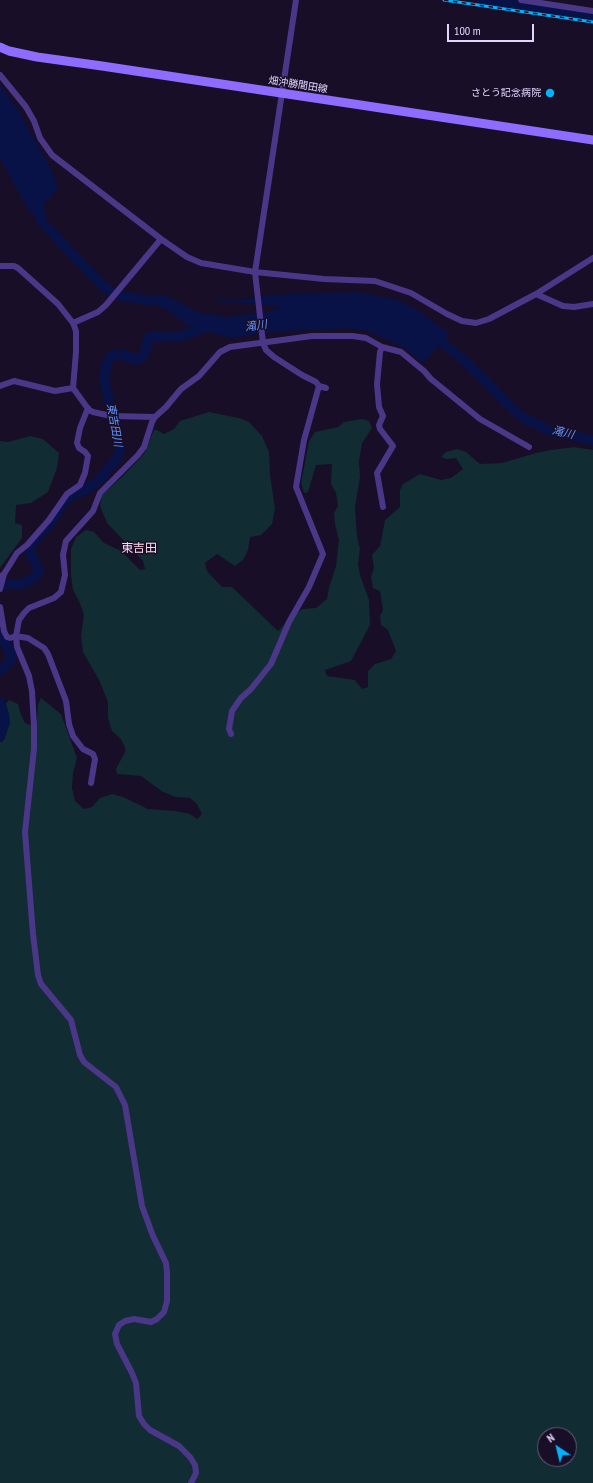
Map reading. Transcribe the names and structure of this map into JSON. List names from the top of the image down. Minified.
{"streets":{"main road":["畑沖勝間田線"]},"districts":["東吉田"],"water":["滝川","東吉田川"],"places":["さとう記念病院"],"scale_bar":"100 m","north":"top left"}
